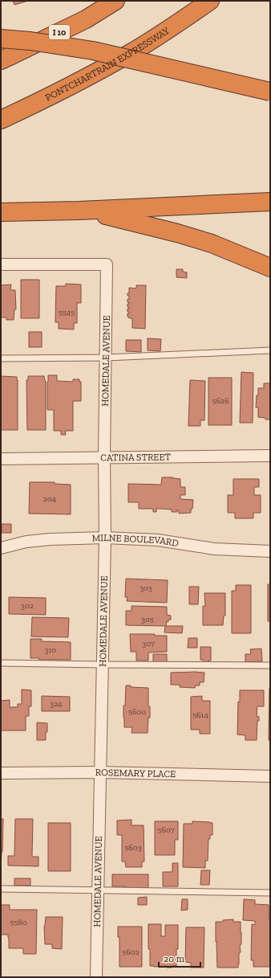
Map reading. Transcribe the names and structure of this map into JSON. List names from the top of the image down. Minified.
{"streets":{"highway":["I 10","PONTCHARTRAIN EXPRESSWAY"],"street":["HOMEDALE AVENUE","CATINA STREET","MILNE BOULEVARD","ROSEMARY PLACE"]},"crossings":[["HOMEDALE AVENUE","CATINA STREET"],["HOMEDALE AVENUE","MILNE BOULEVARD"],["HOMEDALE AVENUE","ROSEMARY PLACE"]],"house_numbers":["5545","5626","204","303","302","305","307","310","324","5600","5614","5607","5603","5580","5602"],"scale_bar":"20 m"}
